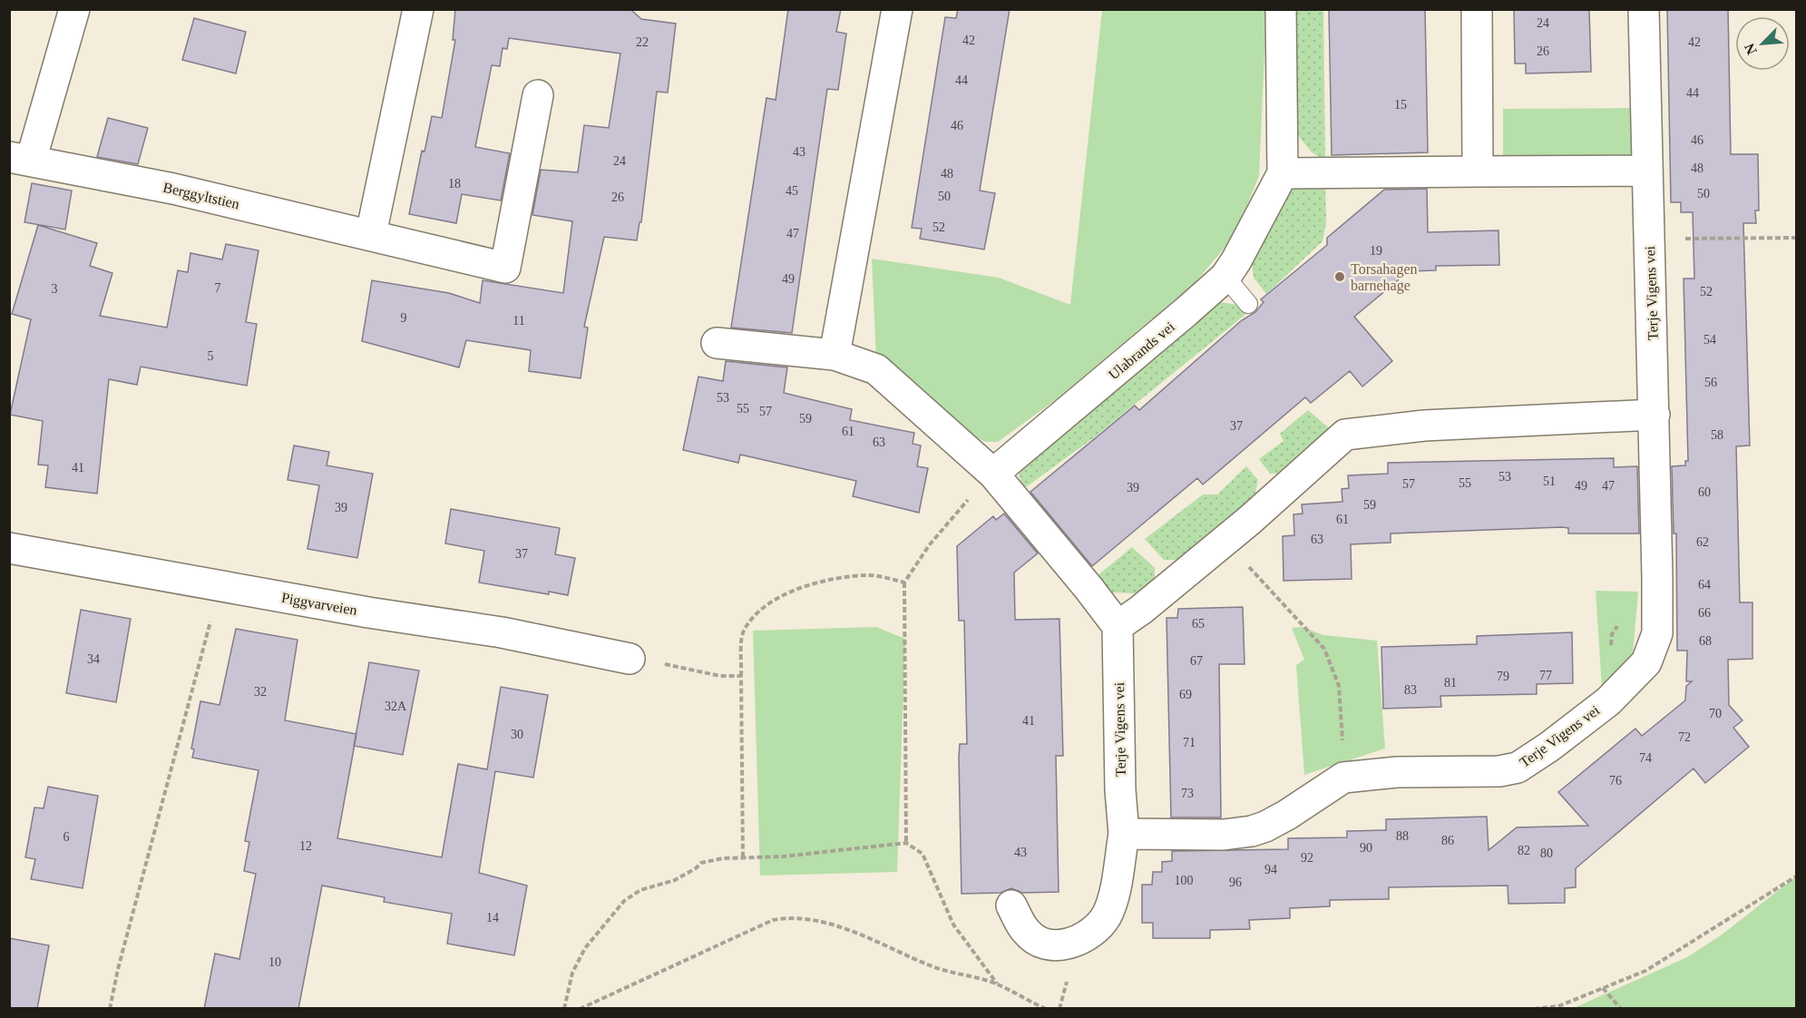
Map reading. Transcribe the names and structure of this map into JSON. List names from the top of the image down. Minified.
{"streets":{"street":["Berggyltstien","Terje Vigens vei","Ulabrands vei","Piggvarveien"]},"places":["Torsahagen barnehage"],"house_numbers":["24","42","22","42","26","44","44","15","46","46","43","24","48","48","18","45","50","50","26","52","47","19","49","7","3","52","9","11","54","5","56","53","55","57","59","37","61","58","63","41","53","51","55","57","49","47","39","60","59","39","61","63","62","37","64","66","65","68","34","67","77","79","81","83","32","69","32A","70","41","30","72","71","74","76","73","88","6","86","12","90","82","43","80","92","94","100","96","14","10"],"north":"bottom left"}
